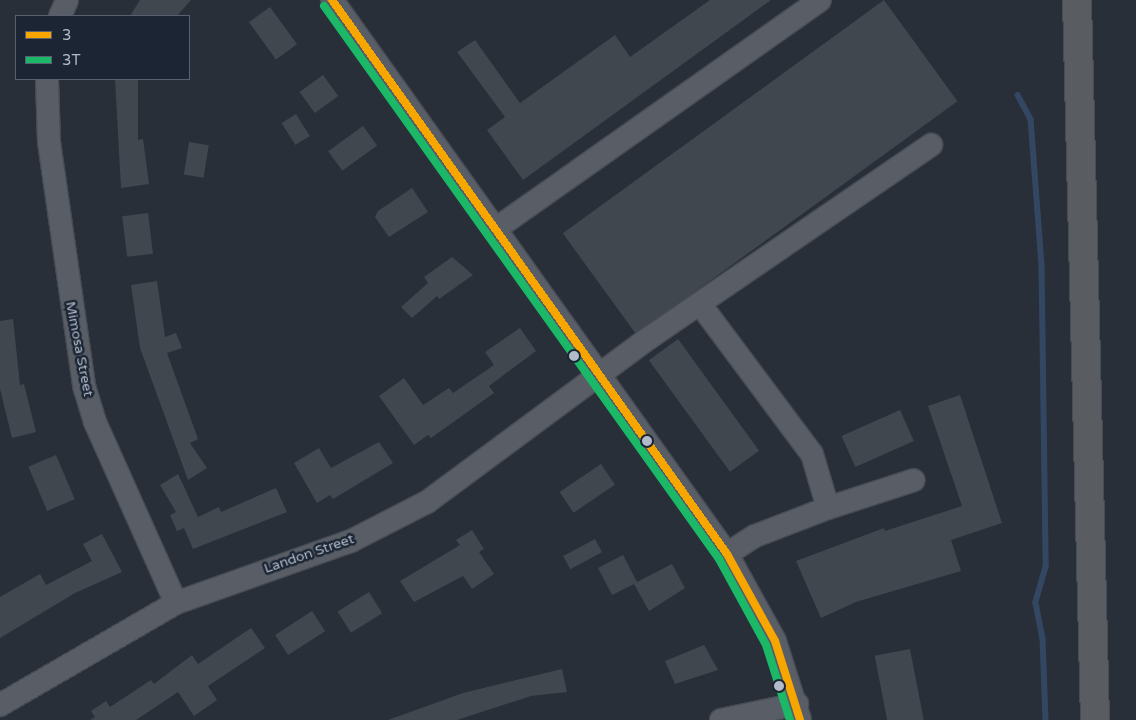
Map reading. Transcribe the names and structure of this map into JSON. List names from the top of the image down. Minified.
{"streets":{"street":["Mimosa Street","Landon Street"]},"crossings":[["Mimosa Street","Landon Street"]],"lines":["transit line 3","transit line 3T"],"legend":["3","3T"]}
